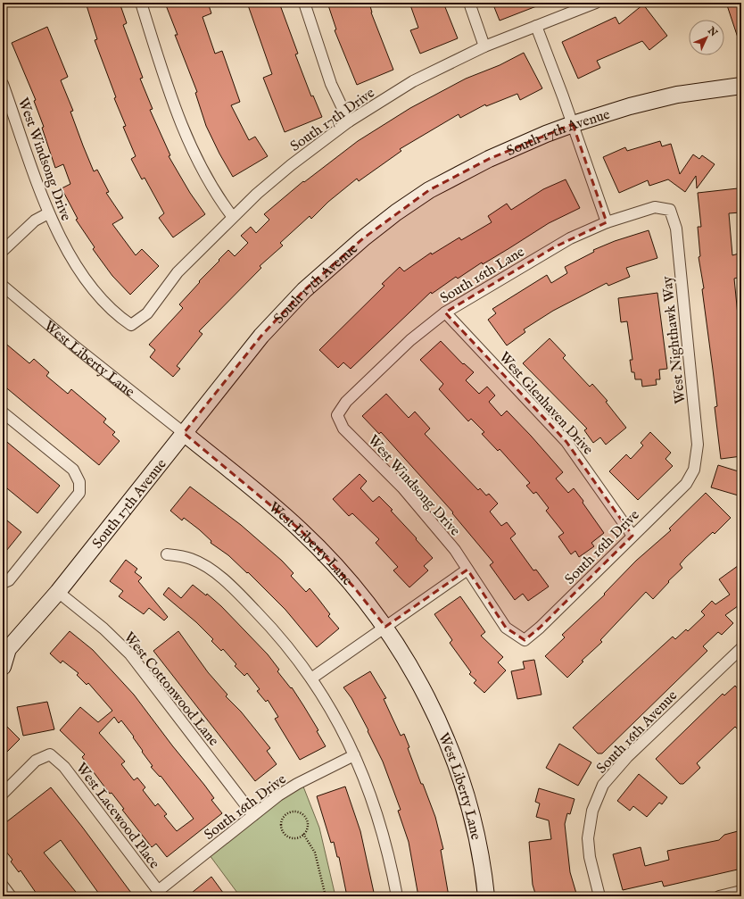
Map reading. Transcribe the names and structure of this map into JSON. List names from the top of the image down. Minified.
{"streets":{"main road":["South 17th Avenue","West Liberty Lane"],"street":["South 17th Drive","West Windsong Drive","South 16th Lane","West Nighthawk Way","West Glenhaven Drive","South 16th Drive","West Cottonwood Lane","South 16th Avenue","West Lacewood Place"]},"crossings":[["South 17th Drive","West Windsong Drive"],["South 17th Avenue","West Liberty Lane"],["South 17th Avenue","West Cottonwood Lane"],["West Windsong Drive","South 16th Lane"],["West Windsong Drive","South 16th Drive"],["South 16th Lane","West Nighthawk Way"],["South 16th Lane","West Glenhaven Drive"],["West Nighthawk Way","South 16th Drive"],["West Glenhaven Drive","South 16th Drive"],["South 16th Drive","West Cottonwood Lane"],["South 16th Drive","West Lacewood Place"]],"north":"top right"}
